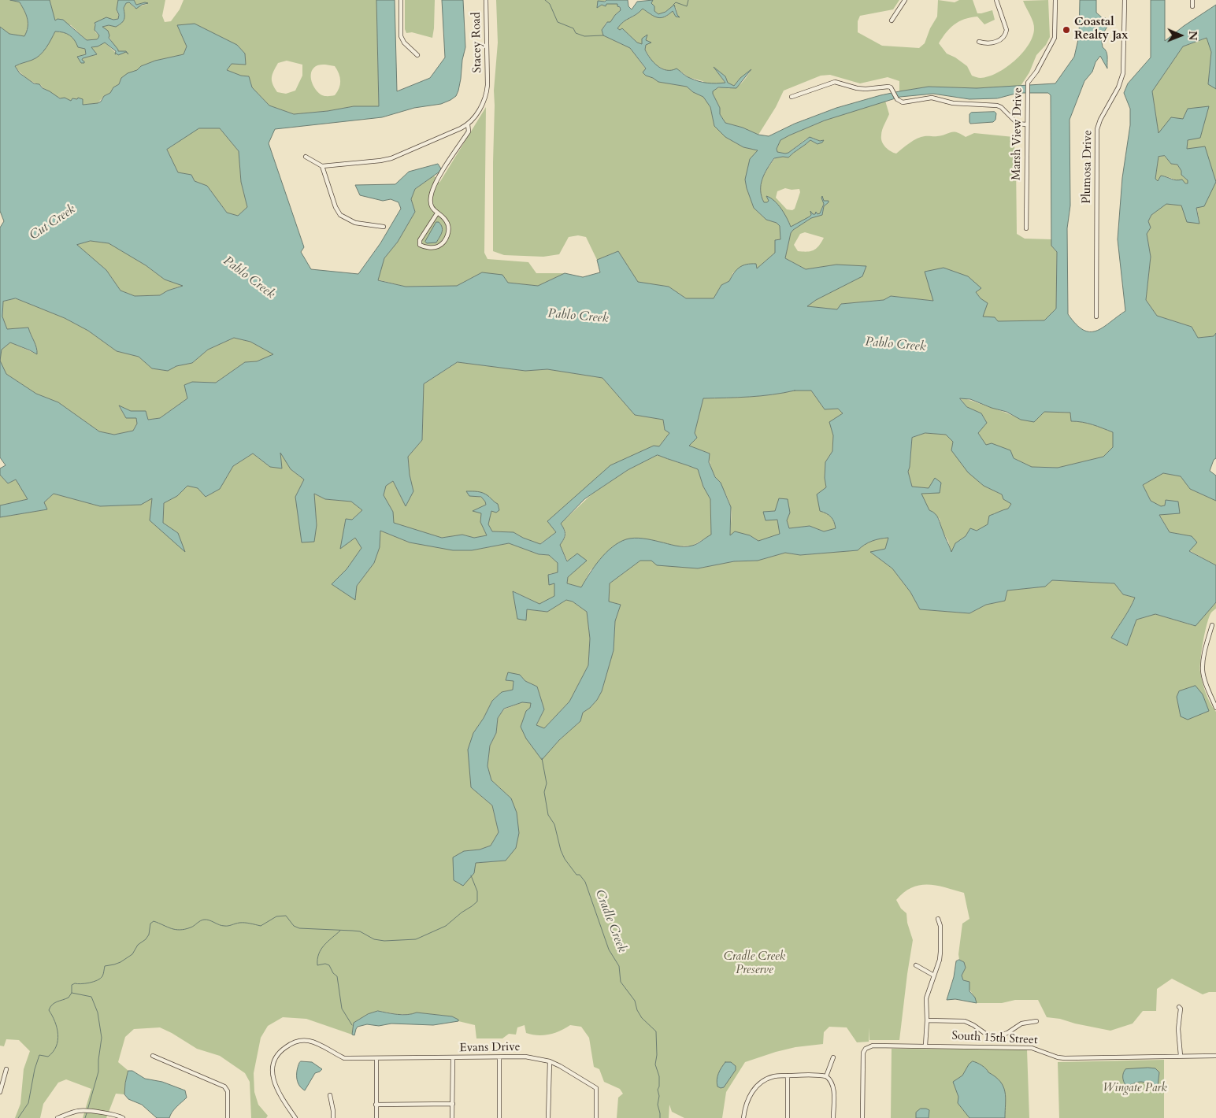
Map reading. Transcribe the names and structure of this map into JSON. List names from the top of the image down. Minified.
{"streets":{"street":["Stacey Road","Marsh View Drive","Plumosa Drive","South 15th Street","Evans Drive"]},"water":["Cut Creek","Pablo Creek","Cradle Creek"],"parks":["Cradle Creek Preserve","Wingate Park"],"places":["Coastal Realty Jax"],"north":"right"}
